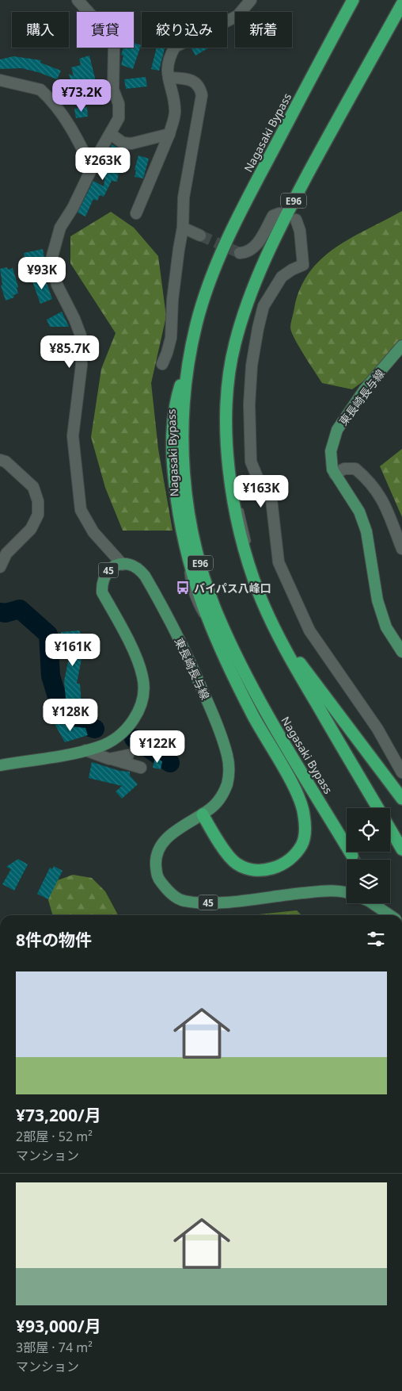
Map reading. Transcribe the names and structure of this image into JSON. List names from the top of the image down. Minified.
{"streets":{"highway":["Nagasaki Bypass","E96"],"main road":["東長崎長与線","45"]},"crossings":[["東長崎長与線","45"]],"places":{"bus stop":["バイパス八峰口"]},"page":{"chip":["購入","賃貸","絞り込み","新着"],"price":["¥73.2K","¥263K","¥93K","¥85.7K","¥163K","¥161K","¥128K","¥122K"],"heading":"8件の物件","list":[{"name":"¥73,200/月","note":"2部屋 · 52 m² · マンション"},{"name":"¥93,000/月","note":"3部屋 · 74 m² · マンション"}]}}
